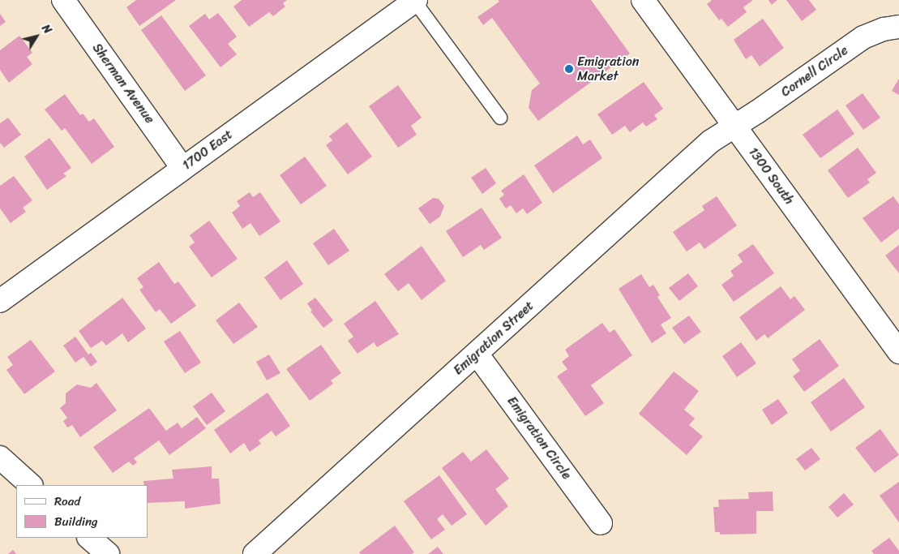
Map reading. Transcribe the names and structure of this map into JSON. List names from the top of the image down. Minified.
{"streets":{"street":["Cornell Circle","Sherman Avenue","1700 East","1300 South","Emigration Street","Emigration Circle"]},"crossings":[["Cornell Circle","1300 South"],["Cornell Circle","Emigration Street"],["Sherman Avenue","1700 East"],["1300 South","Emigration Street"],["Emigration Street","Emigration Circle"]],"places":["Emigration Market"],"legend":["Road","Building"],"north":"top right"}
